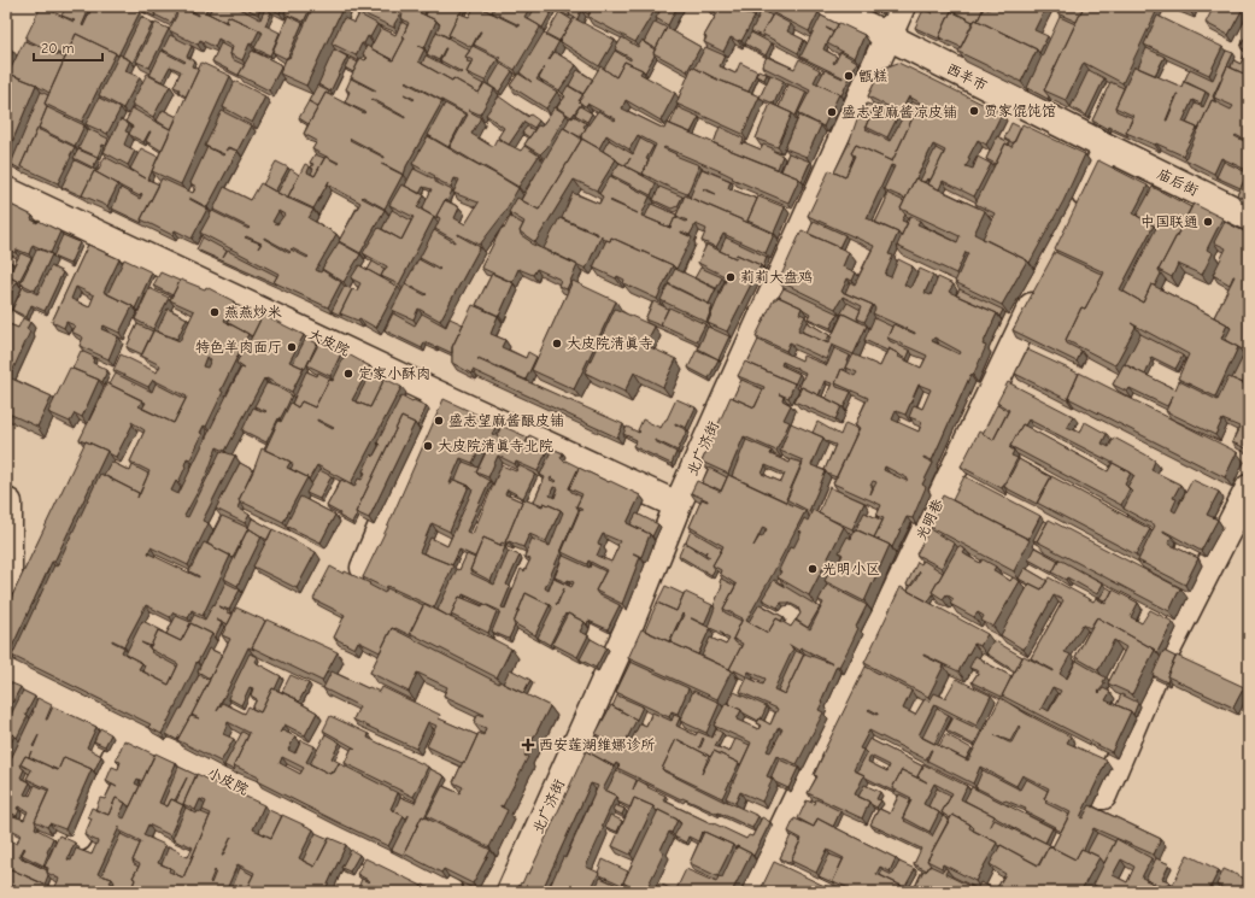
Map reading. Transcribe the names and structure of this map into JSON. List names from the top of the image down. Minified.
{"streets":{"street":["西羊市","庙后街","大皮院","北广济街","光明巷","小皮院"]},"crossings":[["西羊市","庙后街"],["西羊市","北广济街"],["大皮院","北广济街"]],"places":{"other":["甑糕","贾家馄饨馆","盛志望麻酱凉皮铺","中国联通","莉莉大盘鸡","燕燕炒米","大皮院清真寺","特色羊肉面厅","定家小酥肉","盛志望麻酱酿皮铺","大皮院清真寺北院","光明小区"],"health":["西安莲湖维娜诊所"]},"scale_bar":"20 m"}
